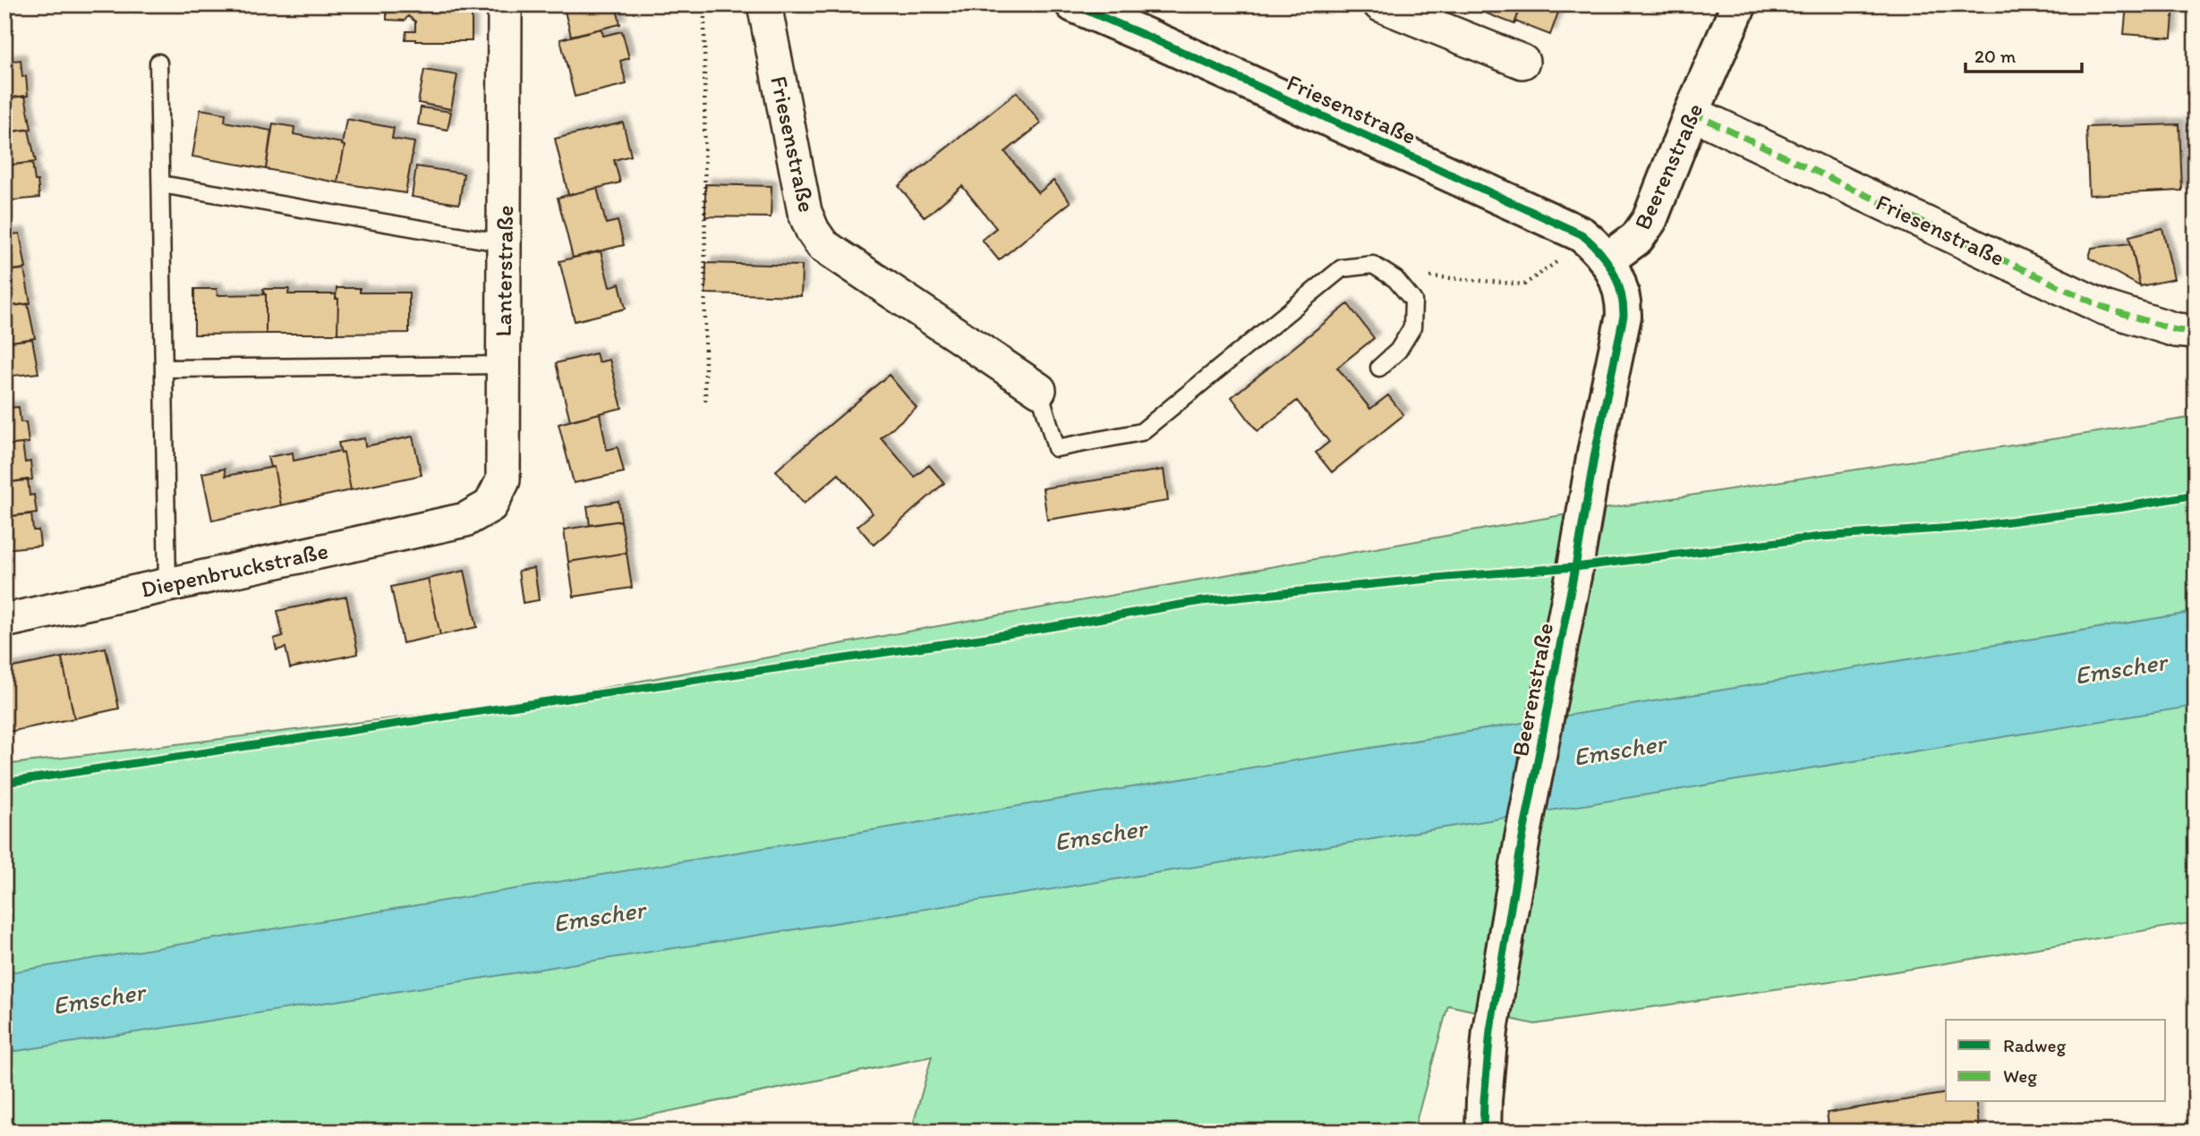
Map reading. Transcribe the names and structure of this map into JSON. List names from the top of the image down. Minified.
{"streets":{"main road":["Friesenstraße","Beerenstraße"],"street":["Lanterstraße","Diepenbruckstraße"]},"crossings":[["Friesenstraße","Beerenstraße"],["Lanterstraße","Diepenbruckstraße"]],"water":["Emscher"],"legend":["Radweg","Weg"],"scale_bar":"20 m"}
